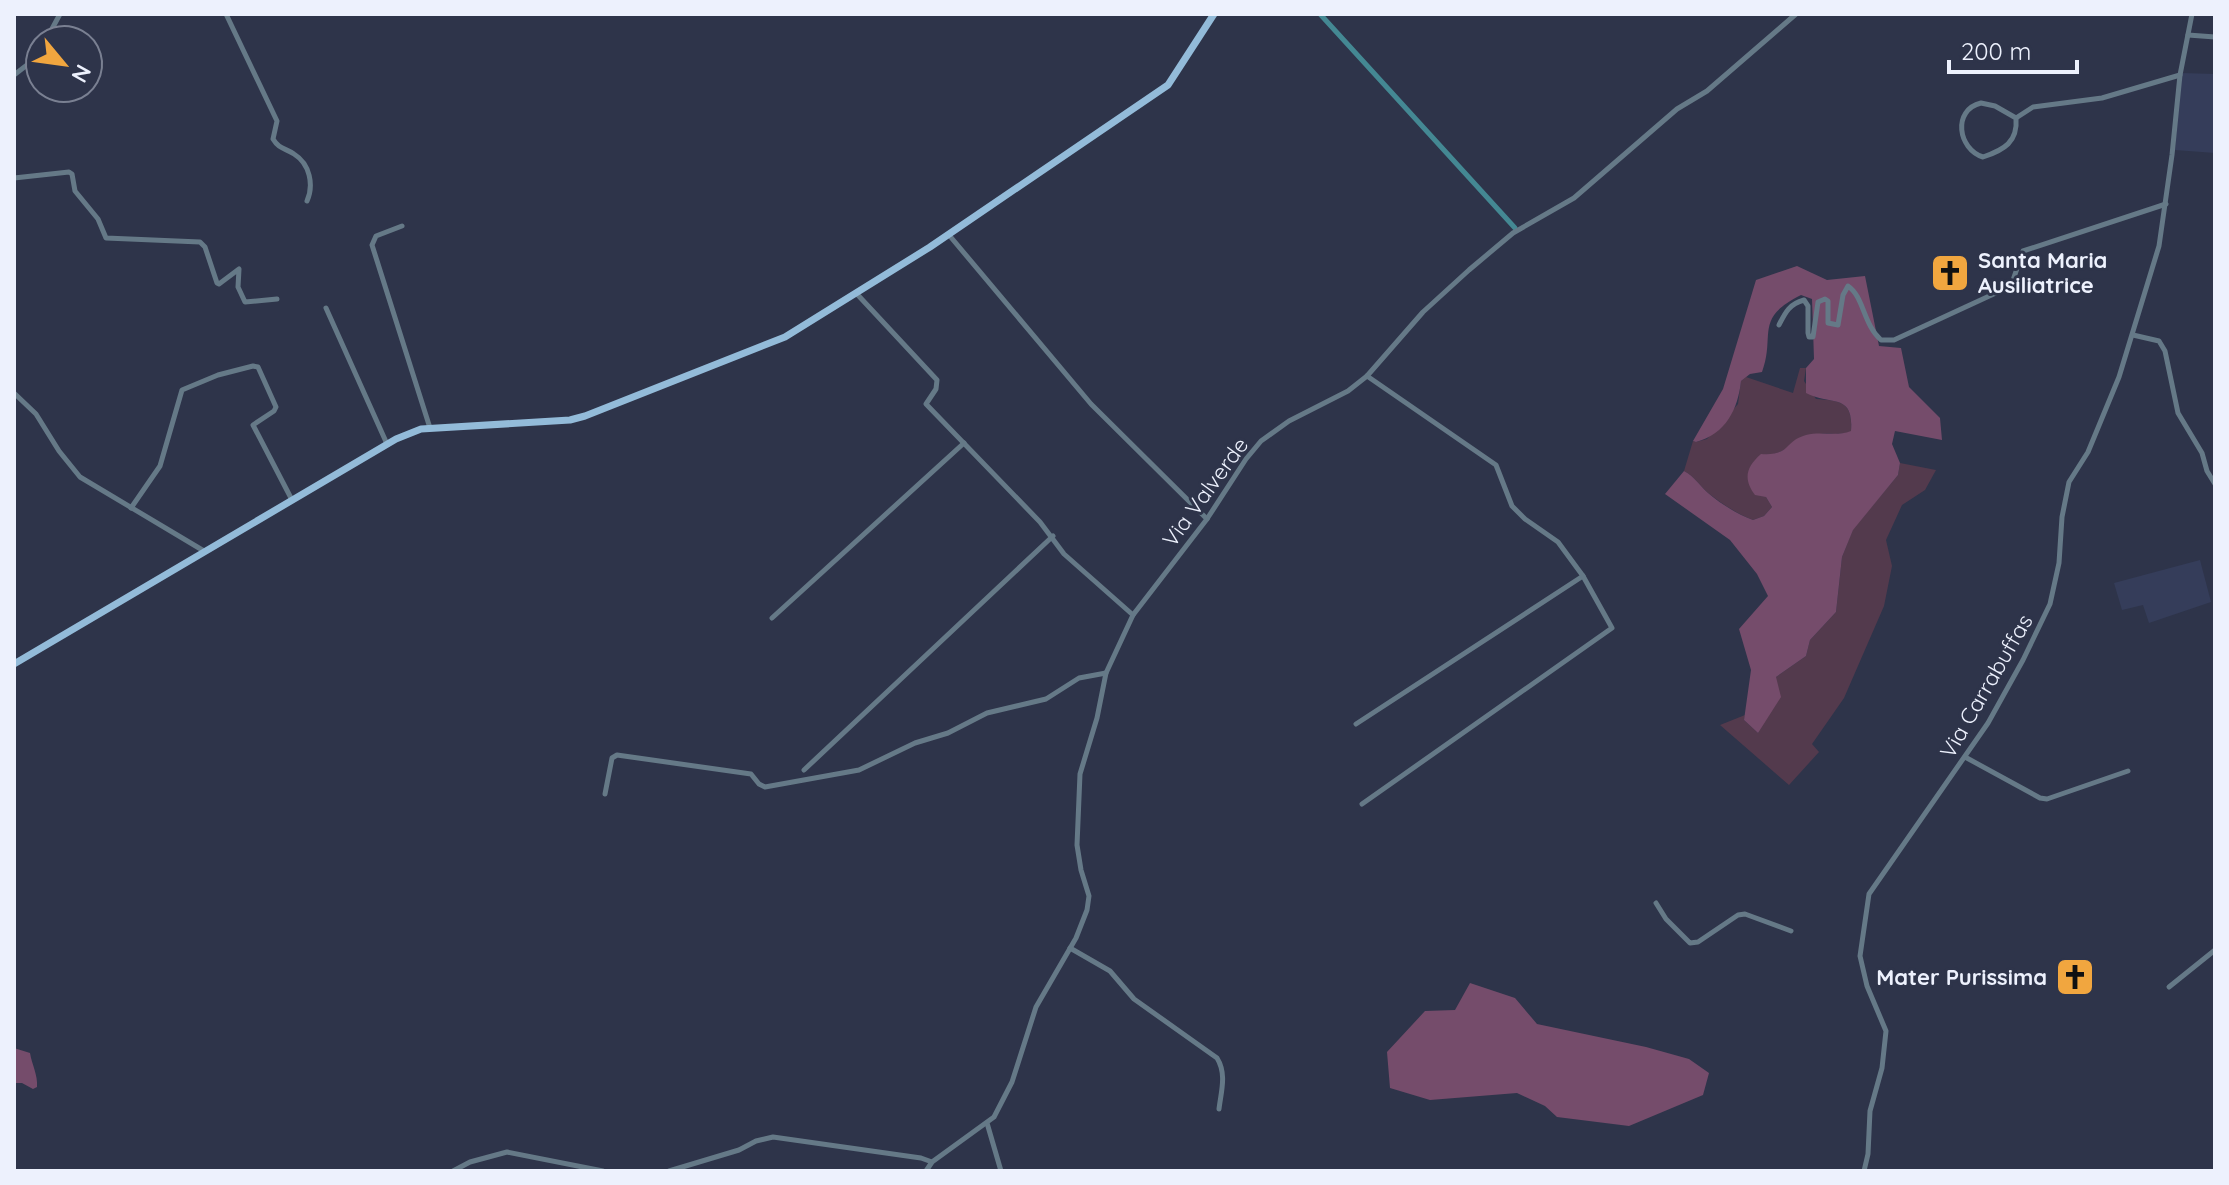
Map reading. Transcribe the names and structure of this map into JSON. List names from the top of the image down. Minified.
{"streets":{"street":["Via Valverde","Via Carrabuffas"]},"places":{"church":["Santa Maria Ausiliatrice","Mater Purissima"]},"scale_bar":"200 m","north":"bottom right"}
